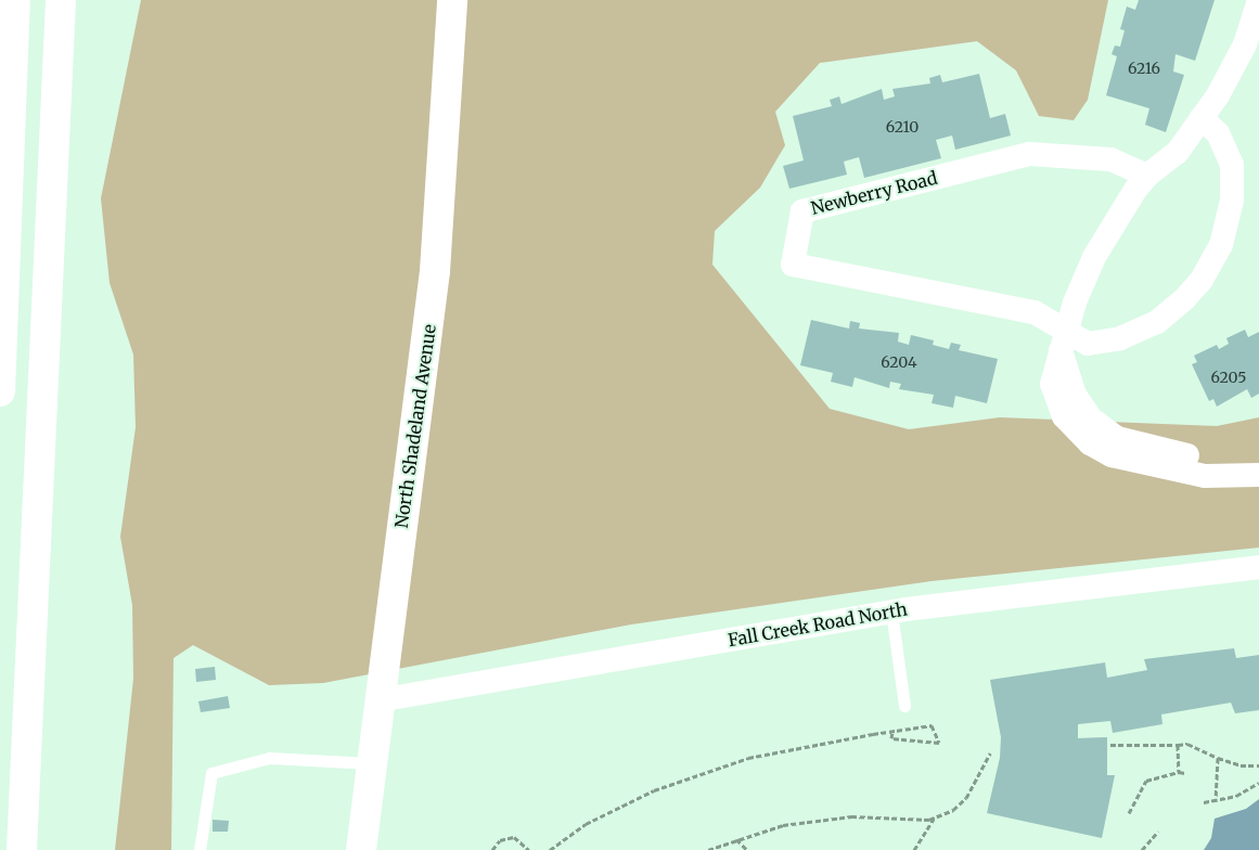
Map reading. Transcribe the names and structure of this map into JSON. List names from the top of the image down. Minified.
{"streets":{"main road":["North Shadeland Avenue"],"street":["Newberry Road","Fall Creek Road North"]},"crossings":[["North Shadeland Avenue","Fall Creek Road North"]],"house_numbers":["6216","6210","6204","6205"]}
